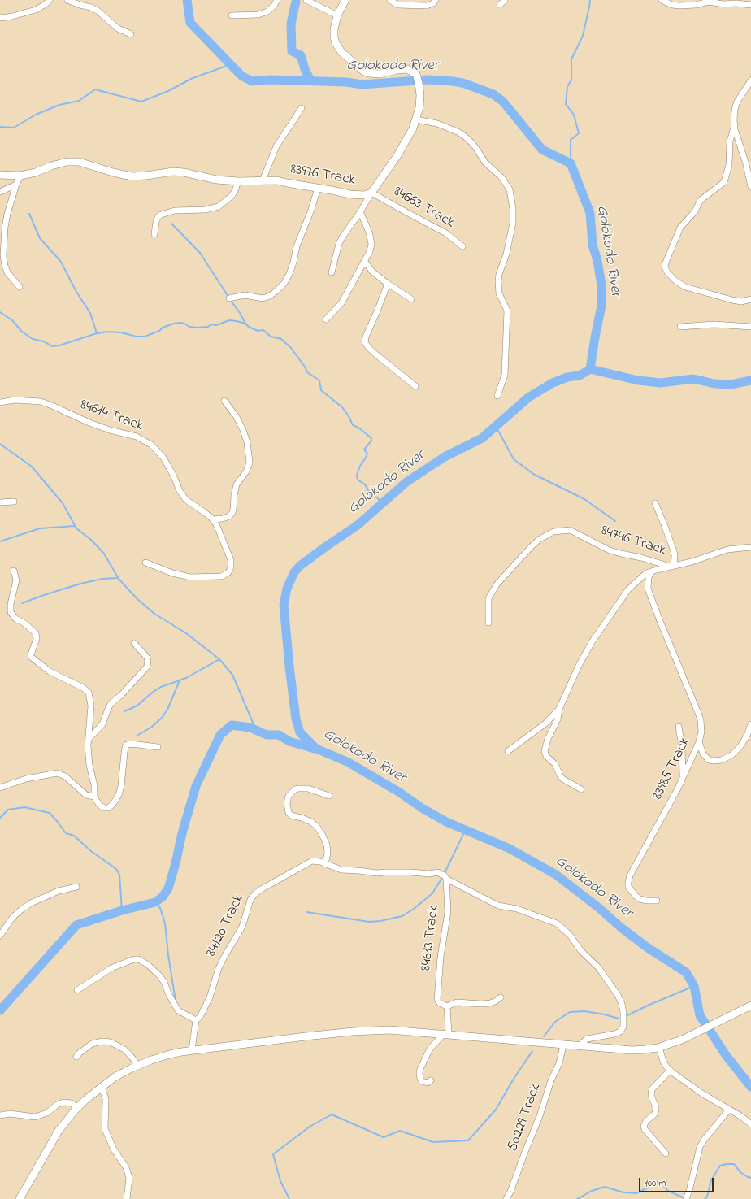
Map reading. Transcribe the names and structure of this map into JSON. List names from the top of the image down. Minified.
{"streets":{"street":["83976 Track","84663 Track","84614 Track","84746 Track","83985 Track","84120 Track","84613 Track","50229 Track"]},"crossings":[["83976 Track","84663 Track"],["84120 Track","84613 Track"]],"water":["Golokodo River"],"scale_bar":"100 m"}
